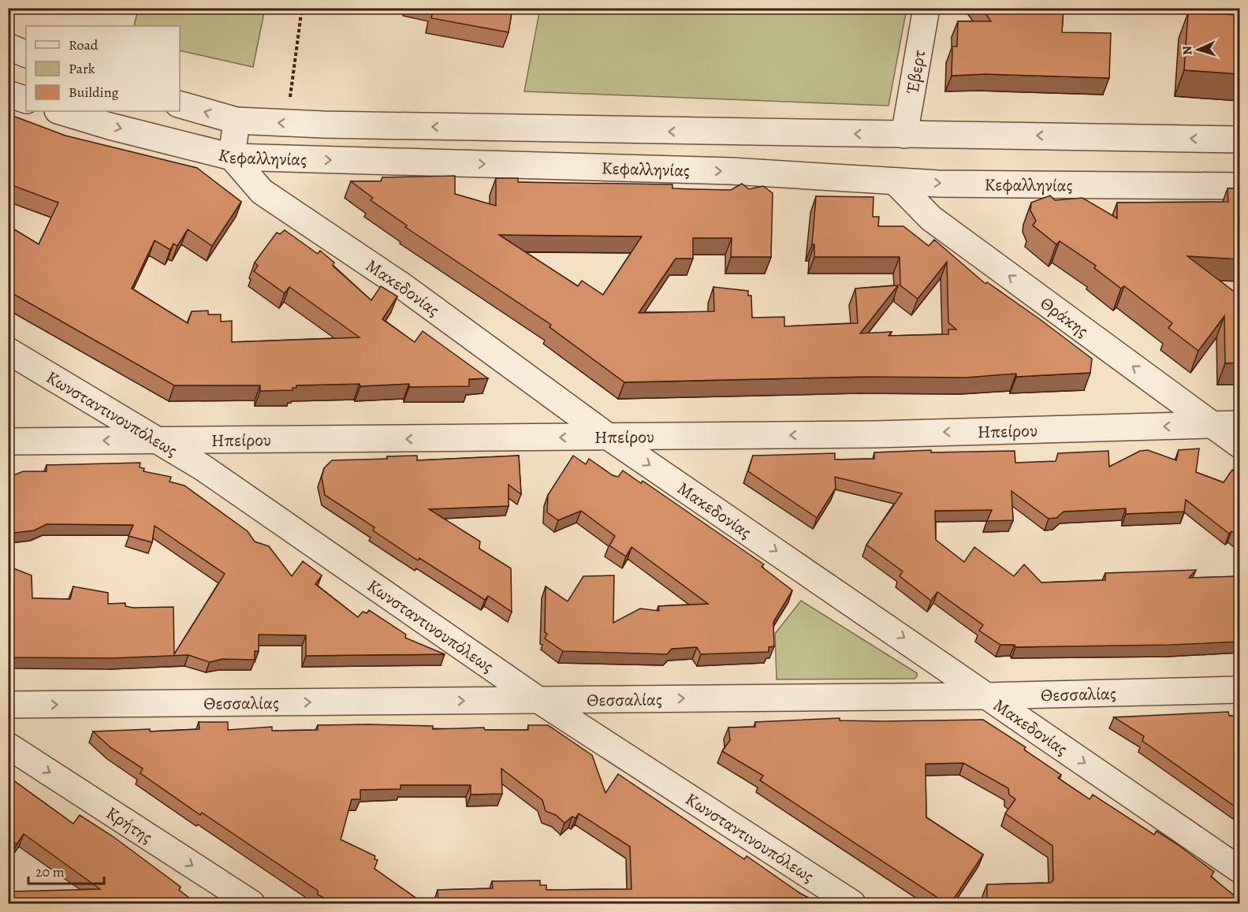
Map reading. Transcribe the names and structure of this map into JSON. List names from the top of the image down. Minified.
{"streets":{"street":["Έβερτ","Κεφαλληνίας","Μακεδονίας","Θράκης","Κωνσταντινουπόλεως","Ηπείρου","Θεσσαλίας","Κρήτης"]},"crossings":[["Έβερτ","Κεφαλληνίας"],["Κεφαλληνίας","Μακεδονίας"],["Κεφαλληνίας","Θράκης"],["Μακεδονίας","Ηπείρου"],["Μακεδονίας","Θεσσαλίας"],["Θράκης","Ηπείρου"],["Κωνσταντινουπόλεως","Ηπείρου"],["Κωνσταντινουπόλεως","Θεσσαλίας"]],"one_way":["Μακεδονίας","Θράκης","Ηπείρου","Θεσσαλίας","Κρήτης"],"legend":["Road","Park","Building"],"scale_bar":"20 m","north":"left"}
